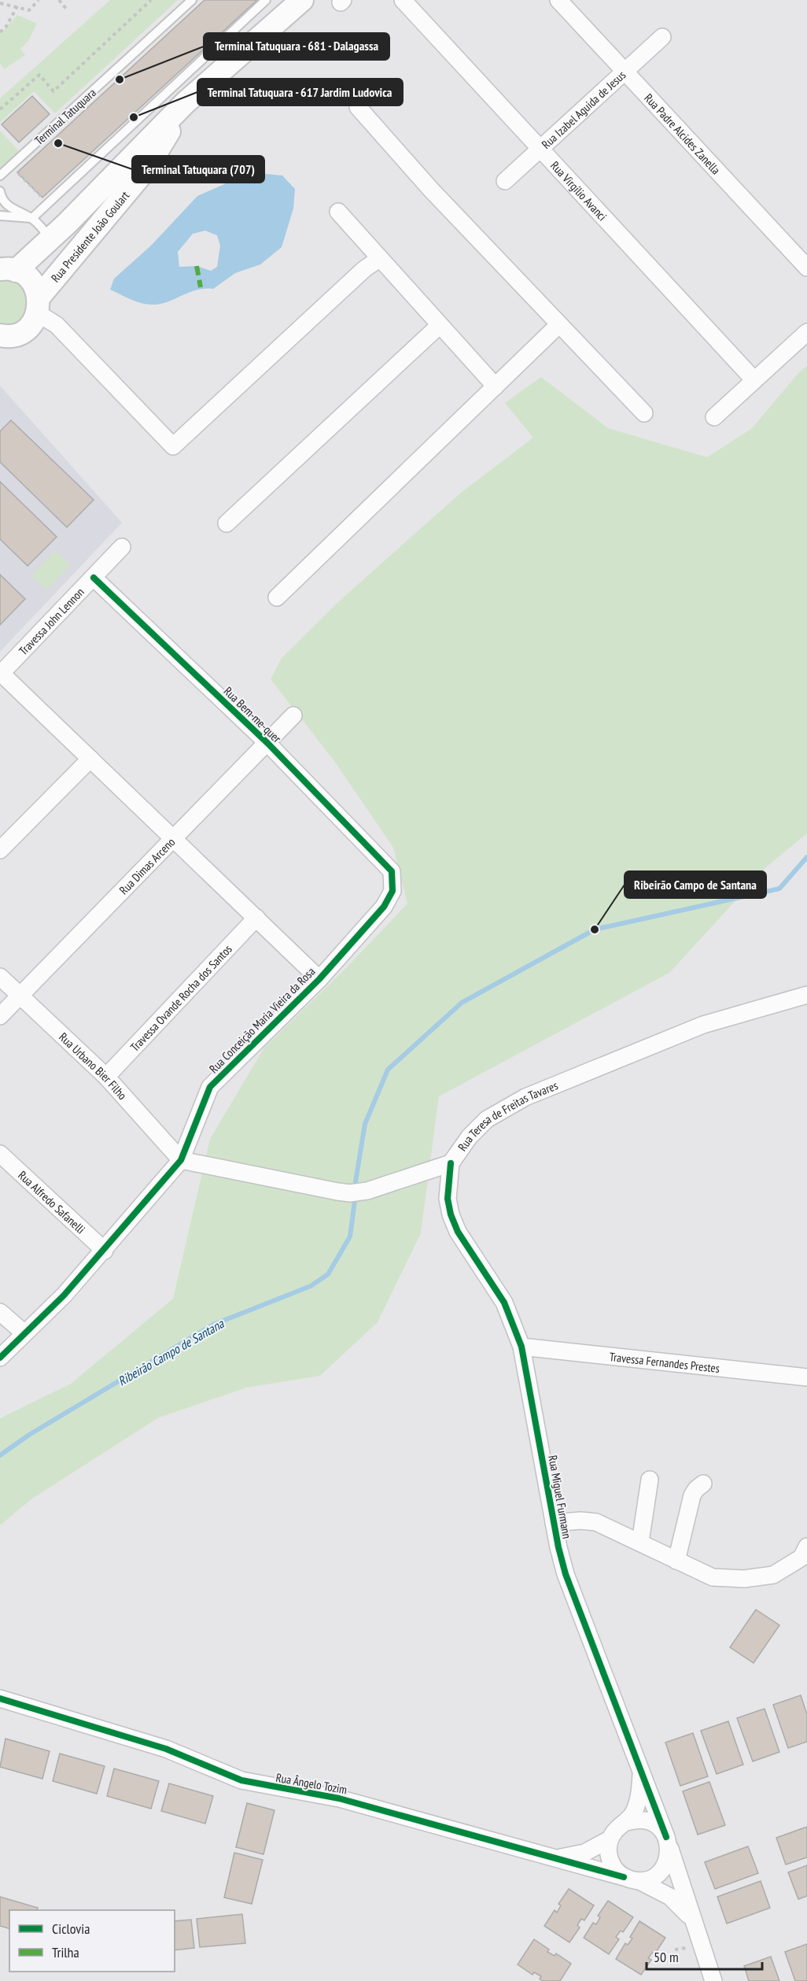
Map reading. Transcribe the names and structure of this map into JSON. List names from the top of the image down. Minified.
{"streets":{"main road":["Rua Presidente João Goulart"],"street":["Rua Izabel Aguida de Jesus","Rua Padre Alcides Zanella","Rua Virgílio Avanci","Travessa John Lennon","Rua Bem-me-quer","Rua Dimas Arceno","Travessa Ovande Rocha dos Santos","Rua Conceição Maria Vieira da Rosa","Rua Urbano Bier Filho","Rua Teresa de Freitas Tavares","Rua Alfredo Safanelli","Travessa Fernandes Prestes","Rua Miguel Furmann","Rua Ângelo Tozim"],"lane":["Terminal Tatuquara"]},"crossings":[["Rua Izabel Aguida de Jesus","Rua Padre Alcides Zanella"],["Rua Izabel Aguida de Jesus","Rua Virgílio Avanci"],["Travessa John Lennon","Rua Bem-me-quer"],["Rua Bem-me-quer","Rua Dimas Arceno"],["Rua Bem-me-quer","Rua Conceição Maria Vieira da Rosa"],["Rua Dimas Arceno","Rua Urbano Bier Filho"],["Travessa Ovande Rocha dos Santos","Rua Urbano Bier Filho"],["Rua Conceição Maria Vieira da Rosa","Rua Urbano Bier Filho"],["Rua Conceição Maria Vieira da Rosa","Rua Teresa de Freitas Tavares"],["Rua Conceição Maria Vieira da Rosa","Rua Alfredo Safanelli"],["Rua Urbano Bier Filho","Rua Teresa de Freitas Tavares"],["Rua Teresa de Freitas Tavares","Rua Miguel Furmann"],["Travessa Fernandes Prestes","Rua Miguel Furmann"],["Rua Miguel Furmann","Rua Ângelo Tozim"]],"water":["Ribeirão Campo de Santana"],"places":["Terminal Tatuquara - 681 - Dalagassa","Terminal Tatuquara - 617 Jardim Ludovica","Terminal Tatuquara (707)","Ribeirão Campo de Santana"],"legend":["Ciclovia","Trilha"],"scale_bar":"50 m"}
